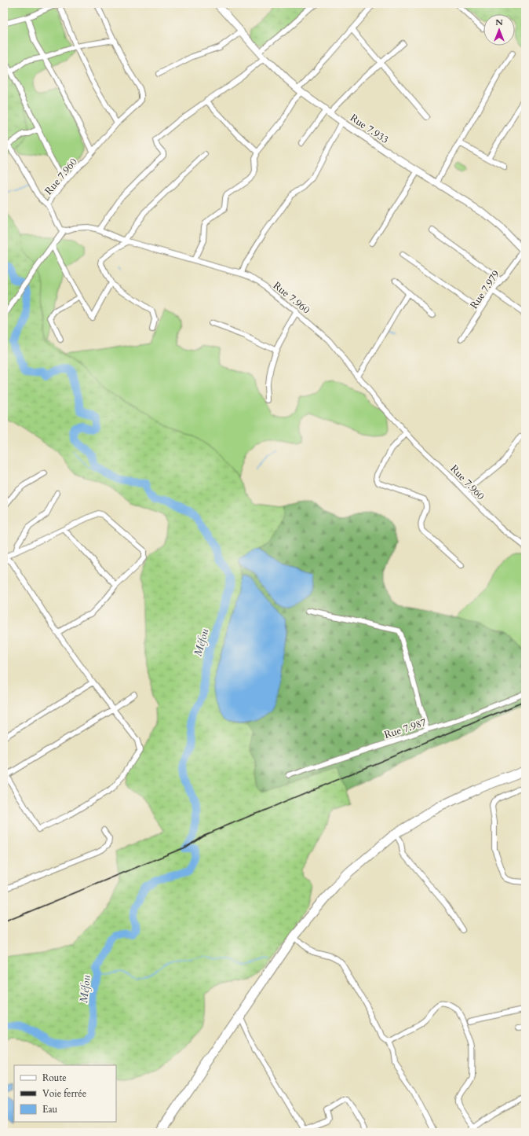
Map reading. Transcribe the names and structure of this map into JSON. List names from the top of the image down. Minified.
{"streets":{"street":["Rue 7.933","Rue 7.960","Rue 7.979","Rue 7.987"]},"crossings":[["Rue 7.933","Rue 7.979"]],"water":["Méfou"],"legend":["Route","Voie ferrée","Eau"],"north":"top"}
